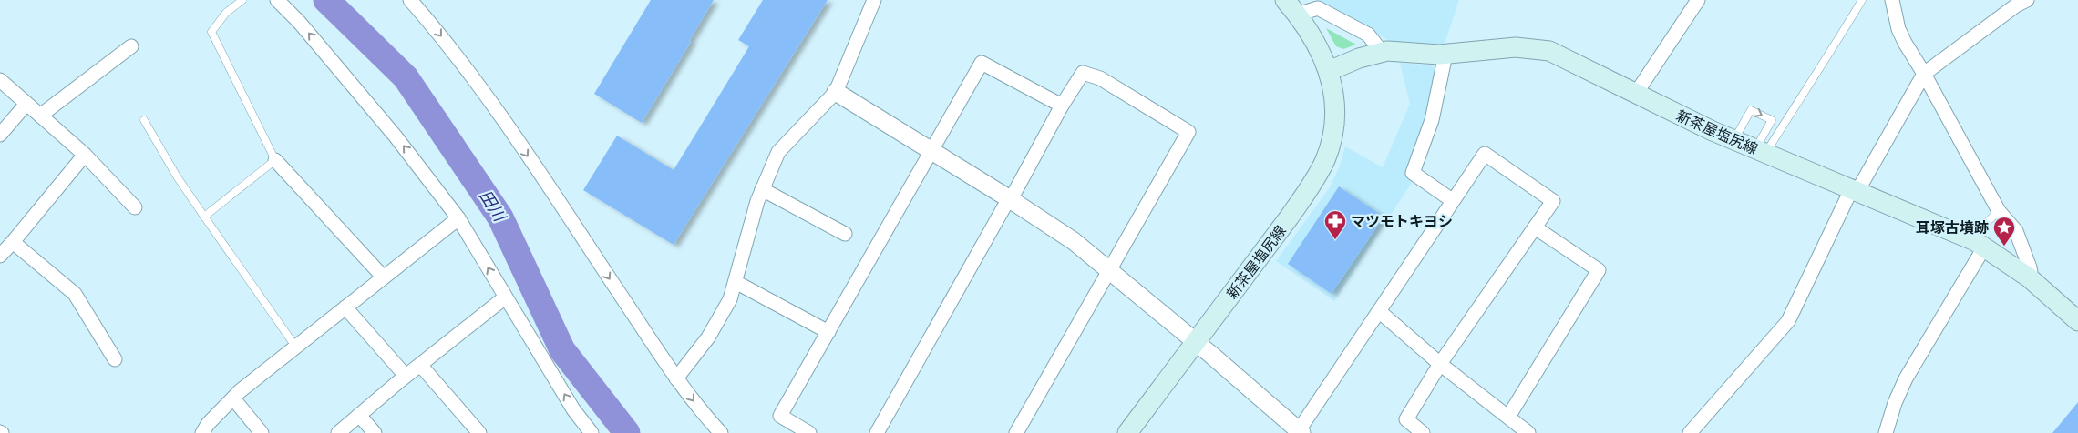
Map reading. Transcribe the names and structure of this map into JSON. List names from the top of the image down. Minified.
{"streets":{"main road":["新茶屋塩尻線"]},"water":["田川"],"places":{"pharmacy":["マツモトキヨシ"],"place":["耳塚古墳跡"]}}
